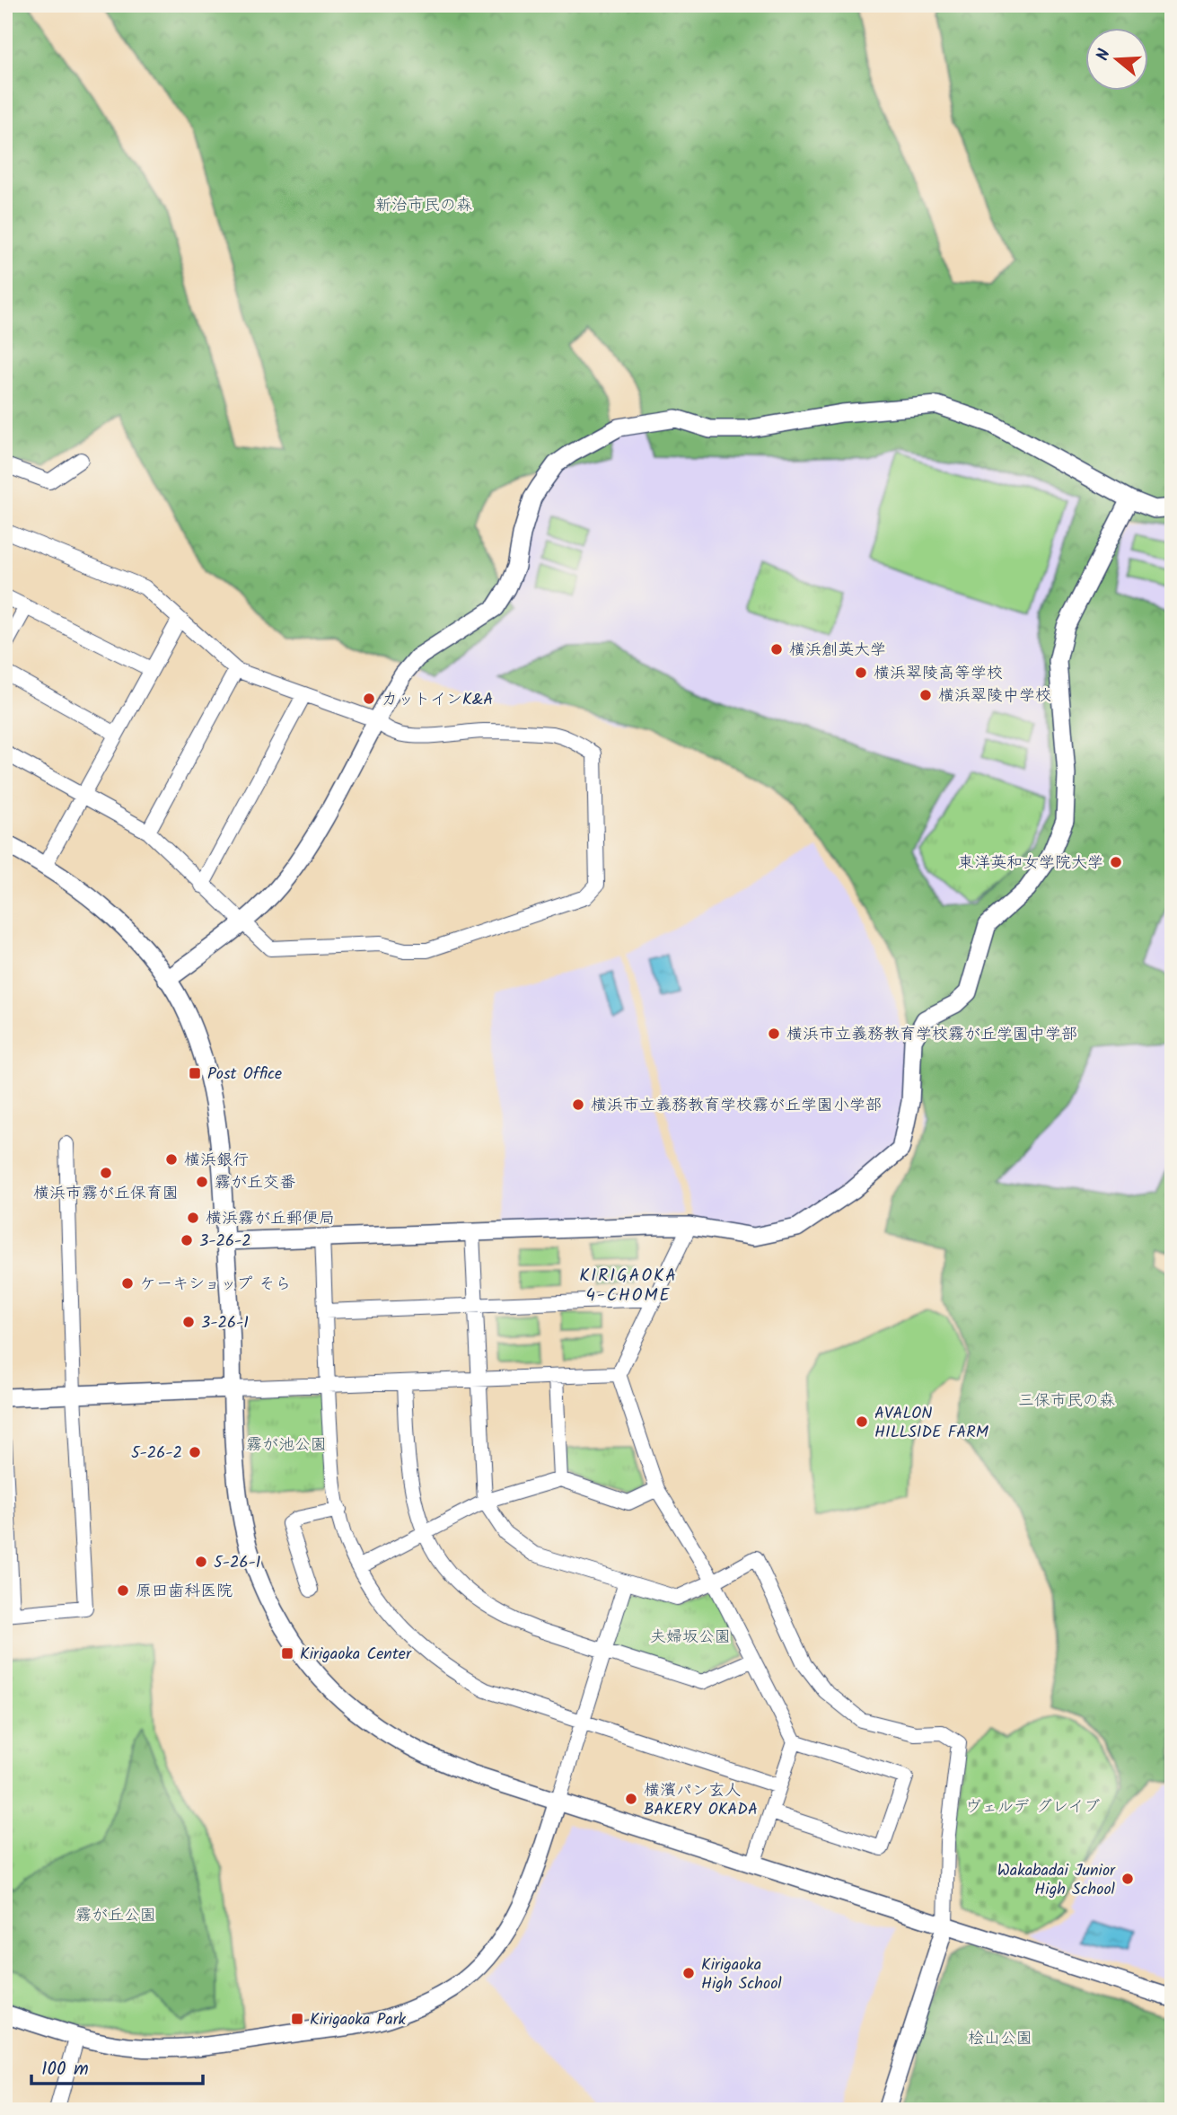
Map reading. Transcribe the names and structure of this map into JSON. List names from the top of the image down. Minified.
{"districts":["KIRIGAOKA 4-CHOME"],"parks":["新治市民の森","三保市民の森","霧が池公園","夫婦坂公園","ヴェルデ グレイブ","霧が丘公園","桧山公園"],"places":{"other":["横浜創英大学","横浜翠陵高等学校","横浜翠陵中学校","カットインK&A","東洋英和女学院大学","横浜市立義務教育学校霧が丘学園中学部","横浜市立義務教育学校霧が丘学園小学部","横浜銀行","横浜市霧が丘保育園","霧が丘交番","横浜霧が丘郵便局","3-26-2","ケーキショップ そら","3-26-1","AVALON HILLSIDE FARM","5-26-2","5-26-1","原田歯科医院","横濱パン玄人 BAKERY OKADA","Wakabadai Junior High School","Kirigaoka High School"],"transit":["Post Office","Kirigaoka Center","Kirigaoka Park"]},"scale_bar":"100 m","north":"left"}
